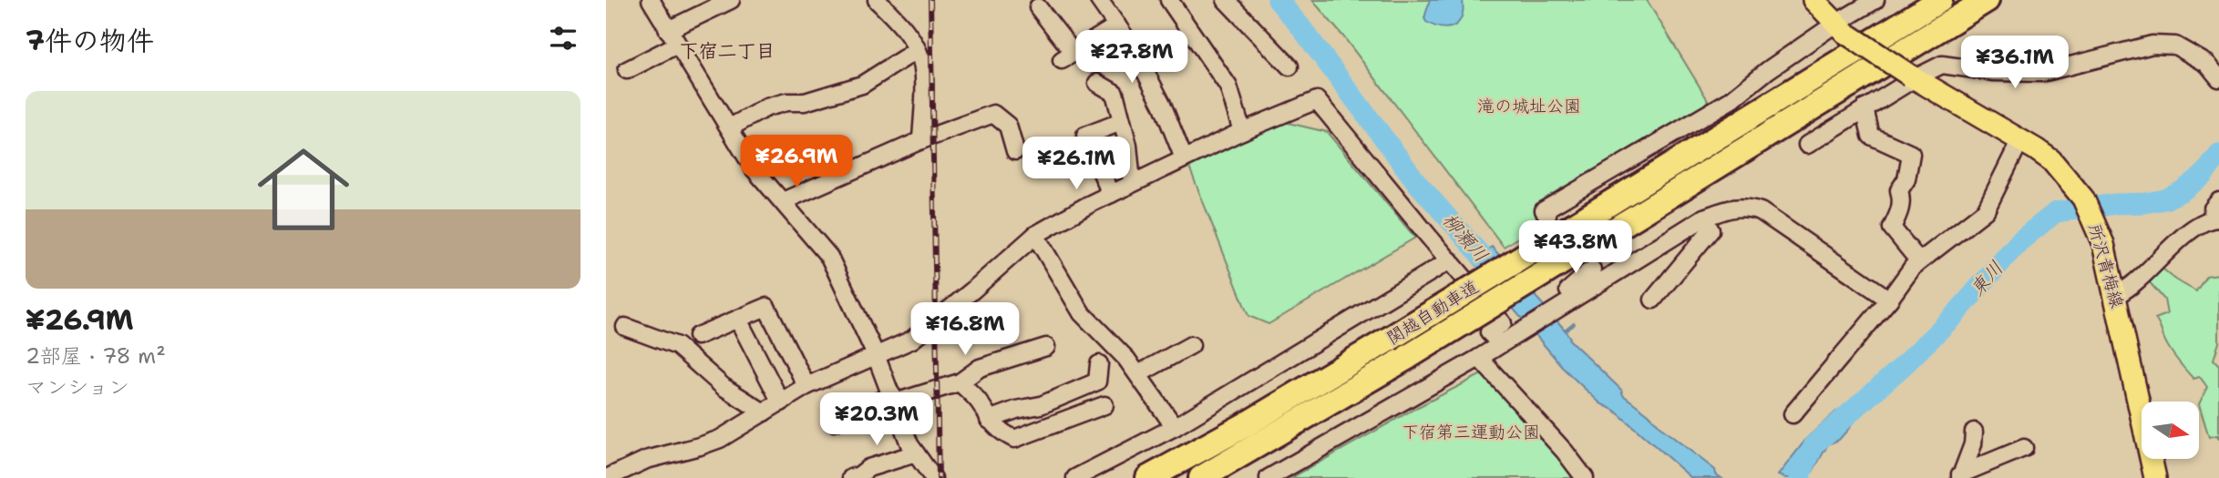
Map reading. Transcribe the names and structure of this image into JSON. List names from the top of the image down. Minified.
{"streets":{"highway":["関越自動車道"],"main road":["所沢青梅線"]},"districts":["下宿二丁目"],"water":["柳瀬川","東川"],"parks":["滝の城址公園","下宿第三運動公園"],"north":"right","page":{"heading":"7件の物件","price":["¥27.8M","¥36.1M","¥26.9M","¥26.1M","¥43.8M","¥16.8M","¥20.3M"],"list":[{"name":"¥26.9M","note":"2部屋 · 78 m² · マンション"}]}}
